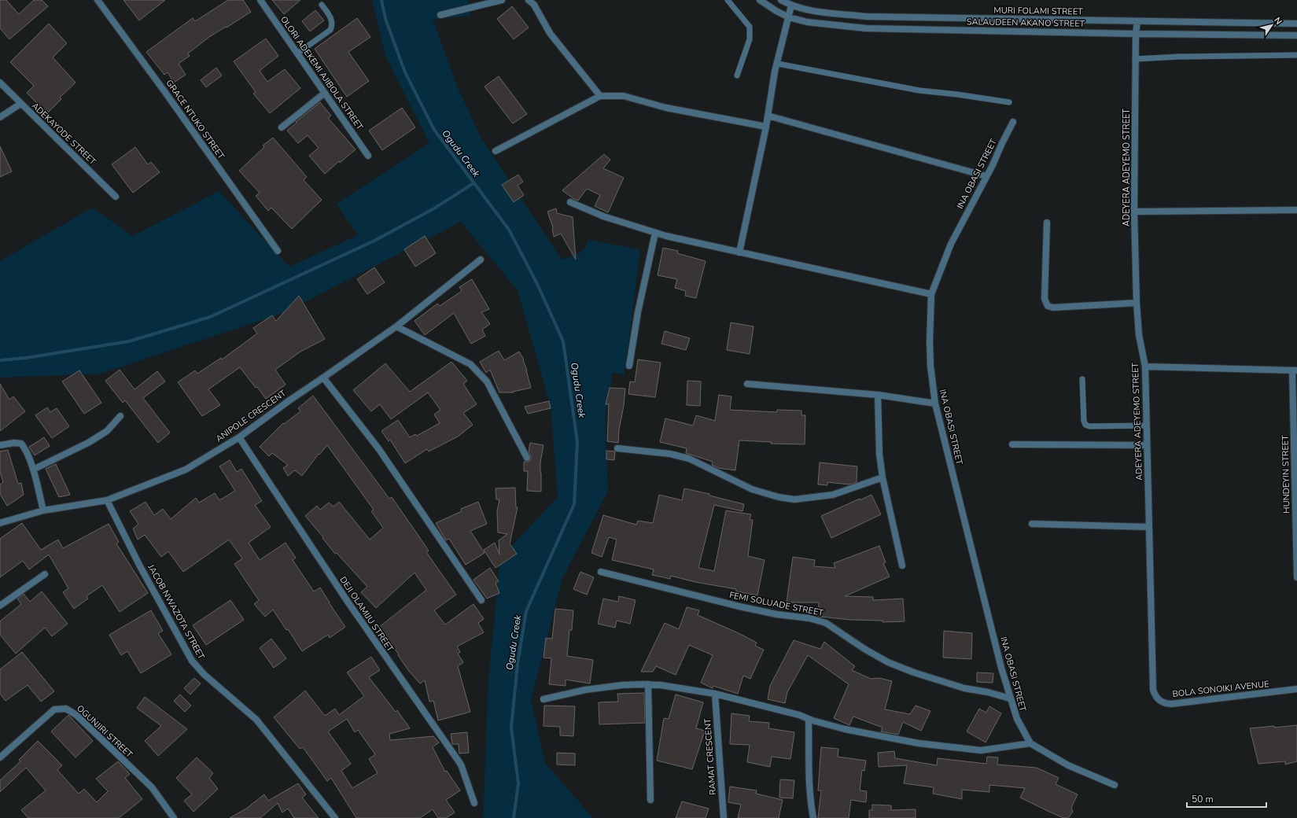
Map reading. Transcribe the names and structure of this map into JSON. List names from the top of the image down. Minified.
{"streets":{"street":["MURI FOLAMI STREET","SALAUDEEN AKANO STREET","OLORI ADEKEMI AJIBOLA STREET","GRACE NTUKO STREET","ADEKAYODE STREET","ADEYERA ADEYEMO STREET","INA OBASI STREET","ANIPOLE CRESCENT","HUNDEYIN STREET","FEMI SOLUADE STREET","JACOB NWAZOTA STREET","DEJI OLAMIJU STREET","BOLA SONOIKI AVENUE","OGUNJIRI STREET","RAMAT CRESCENT"]},"crossings":[["MURI FOLAMI STREET","ADEYERA ADEYEMO STREET"],["SALAUDEEN AKANO STREET","ADEYERA ADEYEMO STREET"],["ADEYERA ADEYEMO STREET","BOLA SONOIKI AVENUE"],["INA OBASI STREET","FEMI SOLUADE STREET"],["ANIPOLE CRESCENT","JACOB NWAZOTA STREET"],["ANIPOLE CRESCENT","DEJI OLAMIJU STREET"]],"water":["Ogudu Creek"],"scale_bar":"50 m","north":"top right"}
